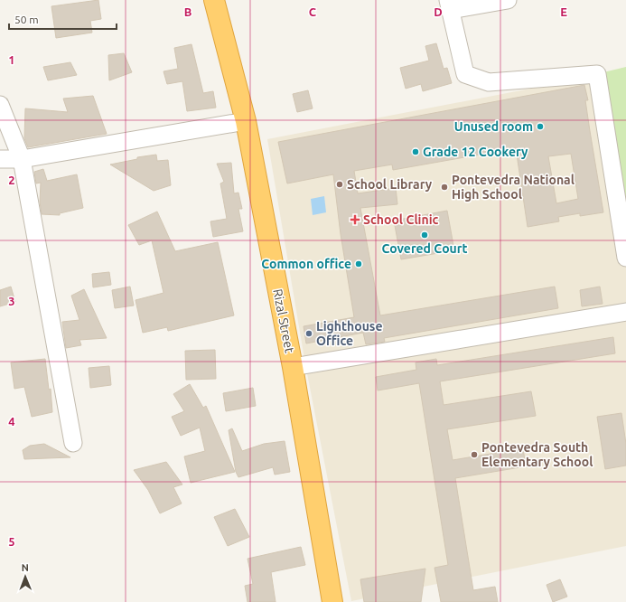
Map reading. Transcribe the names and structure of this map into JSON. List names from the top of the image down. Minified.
{"streets":{"highway":["Rizal Street"]},"places":{"other":["Unused room","Grade 12 Cookery","School Library","Pontevedra National High School","Covered Court","Common office","Lighthouse Office","Pontevedra South Elementary School"],"health":["School Clinic"]},"scale_bar":"50 m","north":"top","grid":{"columns":["B","C","D","E"],"rows":["1","2","3","4","5"]}}
